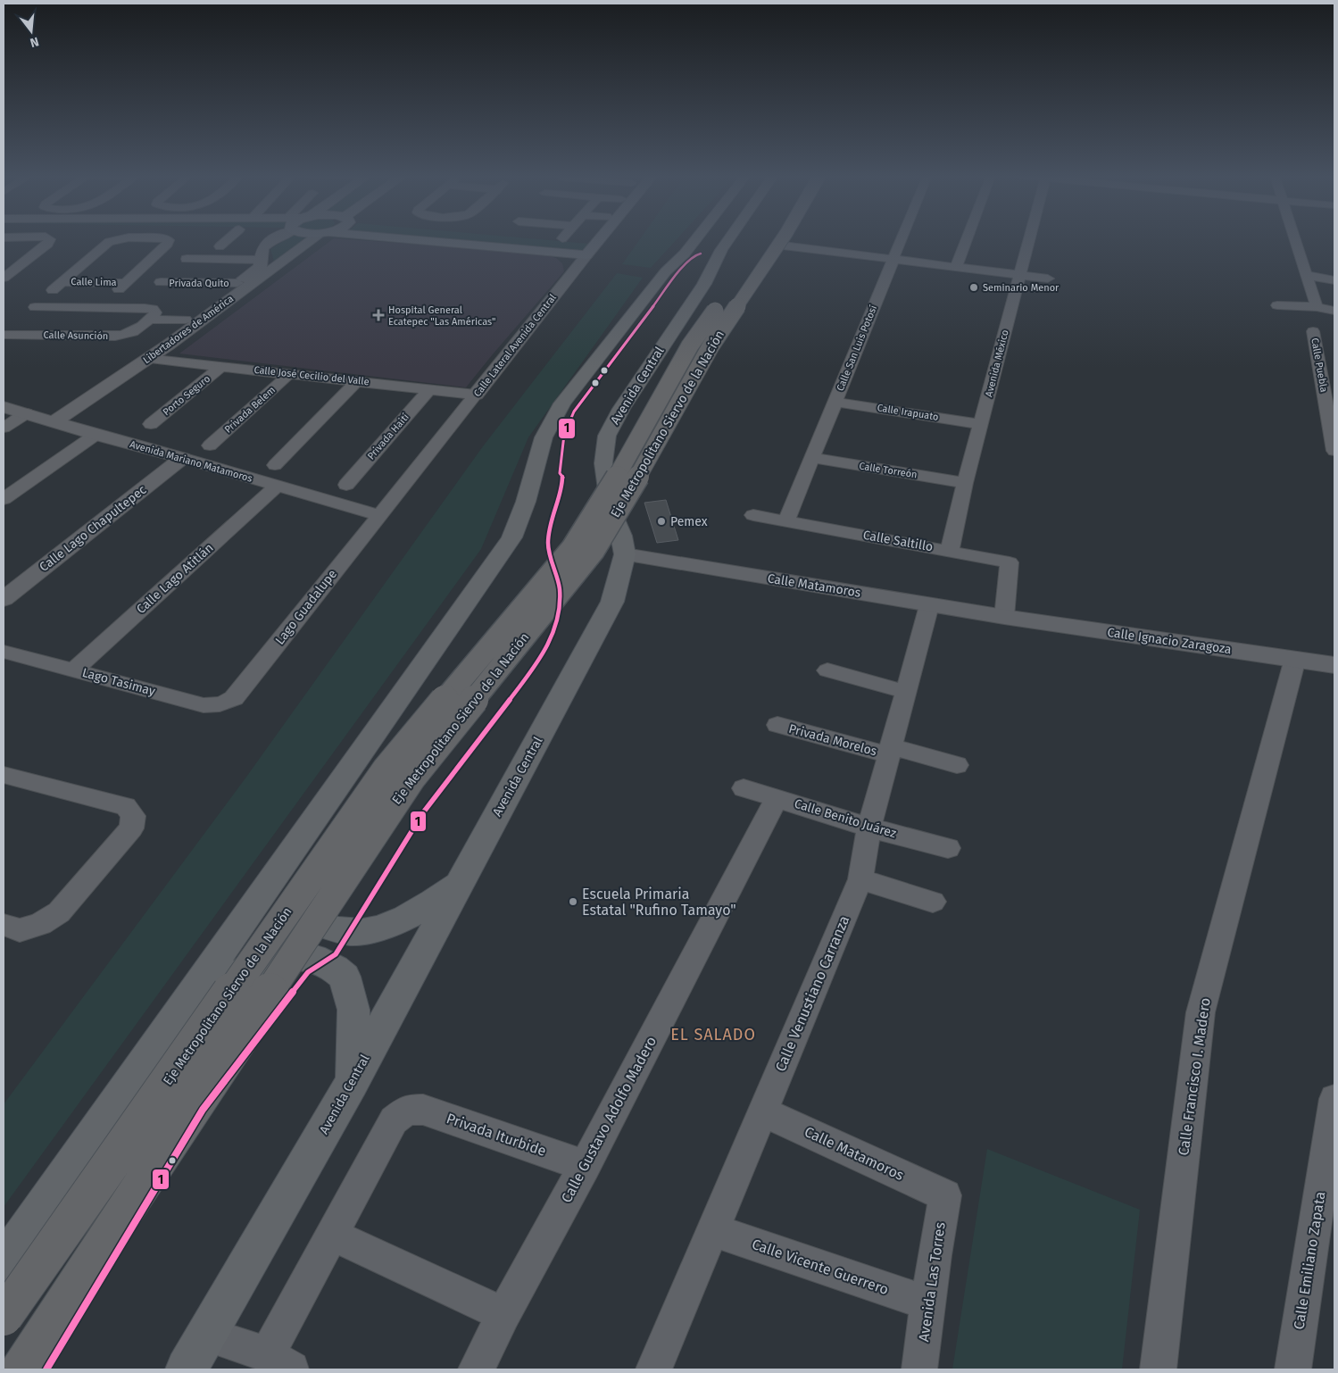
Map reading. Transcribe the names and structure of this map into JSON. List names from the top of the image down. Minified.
{"streets":{"highway":["Avenida Central","Eje Metropolitano Siervo de la Nación"],"main road":["Calle Lateral Avenida Central"],"street":["Calle Lima","Privada Quito","Libertadores de América","Calle Asunción","Calle San Luis Potosí","Avenida México","Calle Puebla","Calle José Cecilio del Valle","Porto Seguro","Privada Belem","Calle Irapuato","Privada Haití","Avenida Mariano Matamoros","Calle Torreón","Calle Lago Chapultepec","Calle Saltillo","Calle Lago Atitlán","Calle Matamoros","Lago Guadalupe","Calle Ignacio Zaragoza","Lago Tasimay","Privada Morelos","Calle Benito Juárez","Calle Venustiano Carranza","Calle Francisco I. Madero","Calle Gustavo Adolfo Madero","Privada Iturbide","Calle Emiliano Zapata","Calle Vicente Guerrero","Avenida Las Torres"]},"crossings":[["Privada Quito","Libertadores de América"],["Libertadores de América","Calle Asunción"],["Libertadores de América","Calle José Cecilio del Valle"],["Libertadores de América","Avenida Mariano Matamoros"],["Calle Lateral Avenida Central","Calle José Cecilio del Valle"],["Calle Lateral Avenida Central","Avenida Mariano Matamoros"],["Calle Lateral Avenida Central","Lago Guadalupe"],["Calle San Luis Potosí","Calle Irapuato"],["Calle San Luis Potosí","Calle Torreón"],["Calle San Luis Potosí","Calle Saltillo"],["Avenida México","Calle Irapuato"],["Avenida México","Calle Torreón"],["Avenida México","Calle Saltillo"],["Calle José Cecilio del Valle","Porto Seguro"],["Calle José Cecilio del Valle","Privada Belem"],["Calle José Cecilio del Valle","Privada Haití"],["Avenida Central","Calle Matamoros"],["Avenida Mariano Matamoros","Calle Lago Chapultepec"],["Avenida Mariano Matamoros","Calle Lago Atitlán"],["Avenida Mariano Matamoros","Lago Guadalupe"],["Calle Saltillo","Calle Matamoros"],["Calle Saltillo","Calle Ignacio Zaragoza"],["Calle Lago Atitlán","Lago Tasimay"],["Calle Matamoros","Calle Ignacio Zaragoza"],["Calle Matamoros","Calle Venustiano Carranza"],["Calle Matamoros","Avenida Las Torres"],["Lago Guadalupe","Lago Tasimay"],["Calle Ignacio Zaragoza","Calle Francisco I. Madero"],["Privada Morelos","Calle Venustiano Carranza"],["Calle Benito Juárez","Calle Venustiano Carranza"],["Calle Benito Juárez","Calle Gustavo Adolfo Madero"],["Calle Venustiano Carranza","Calle Vicente Guerrero"],["Calle Gustavo Adolfo Madero","Privada Iturbide"],["Calle Vicente Guerrero","Avenida Las Torres"]],"districts":["EL SALADO"],"places":{"other":["Seminario Menor","Pemex","Escuela Primaria Estatal \"Rufino Tamayo\""],"health":["Hospital General Ecatepec \"Las Américas\""]},"lines":["transit line 1"],"north":"bottom"}
